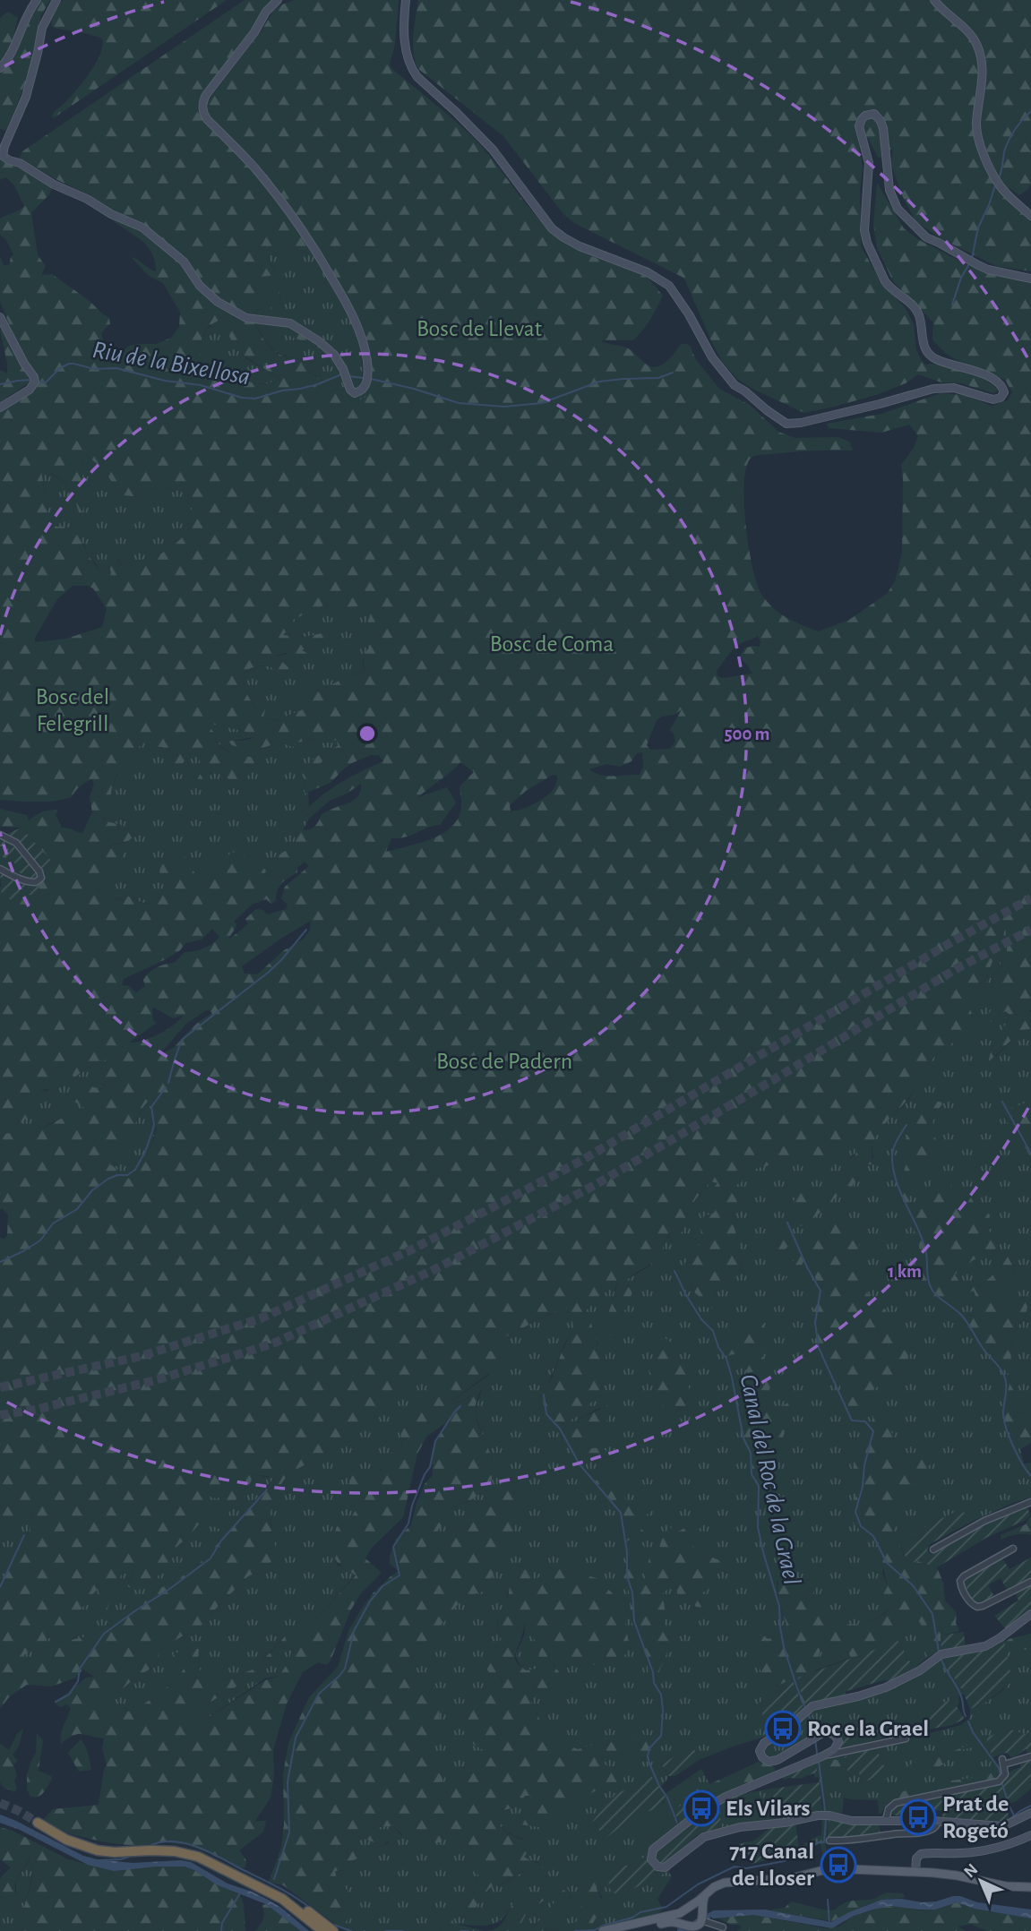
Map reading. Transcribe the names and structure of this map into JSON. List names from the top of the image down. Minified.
{"water":["Riu de la Bixellosa","Canal del Roc de la Grael"],"parks":["Bosc de Llevat","Bosc de Coma","Bosc del Felegrill","Bosc de Padern"],"places":{"bus stop":["Roc e la Grael","Els Vilars","Prat de Rogetó","717 Canal de Lloser"]},"north":"top left","rings":["500 m","1 km"]}
